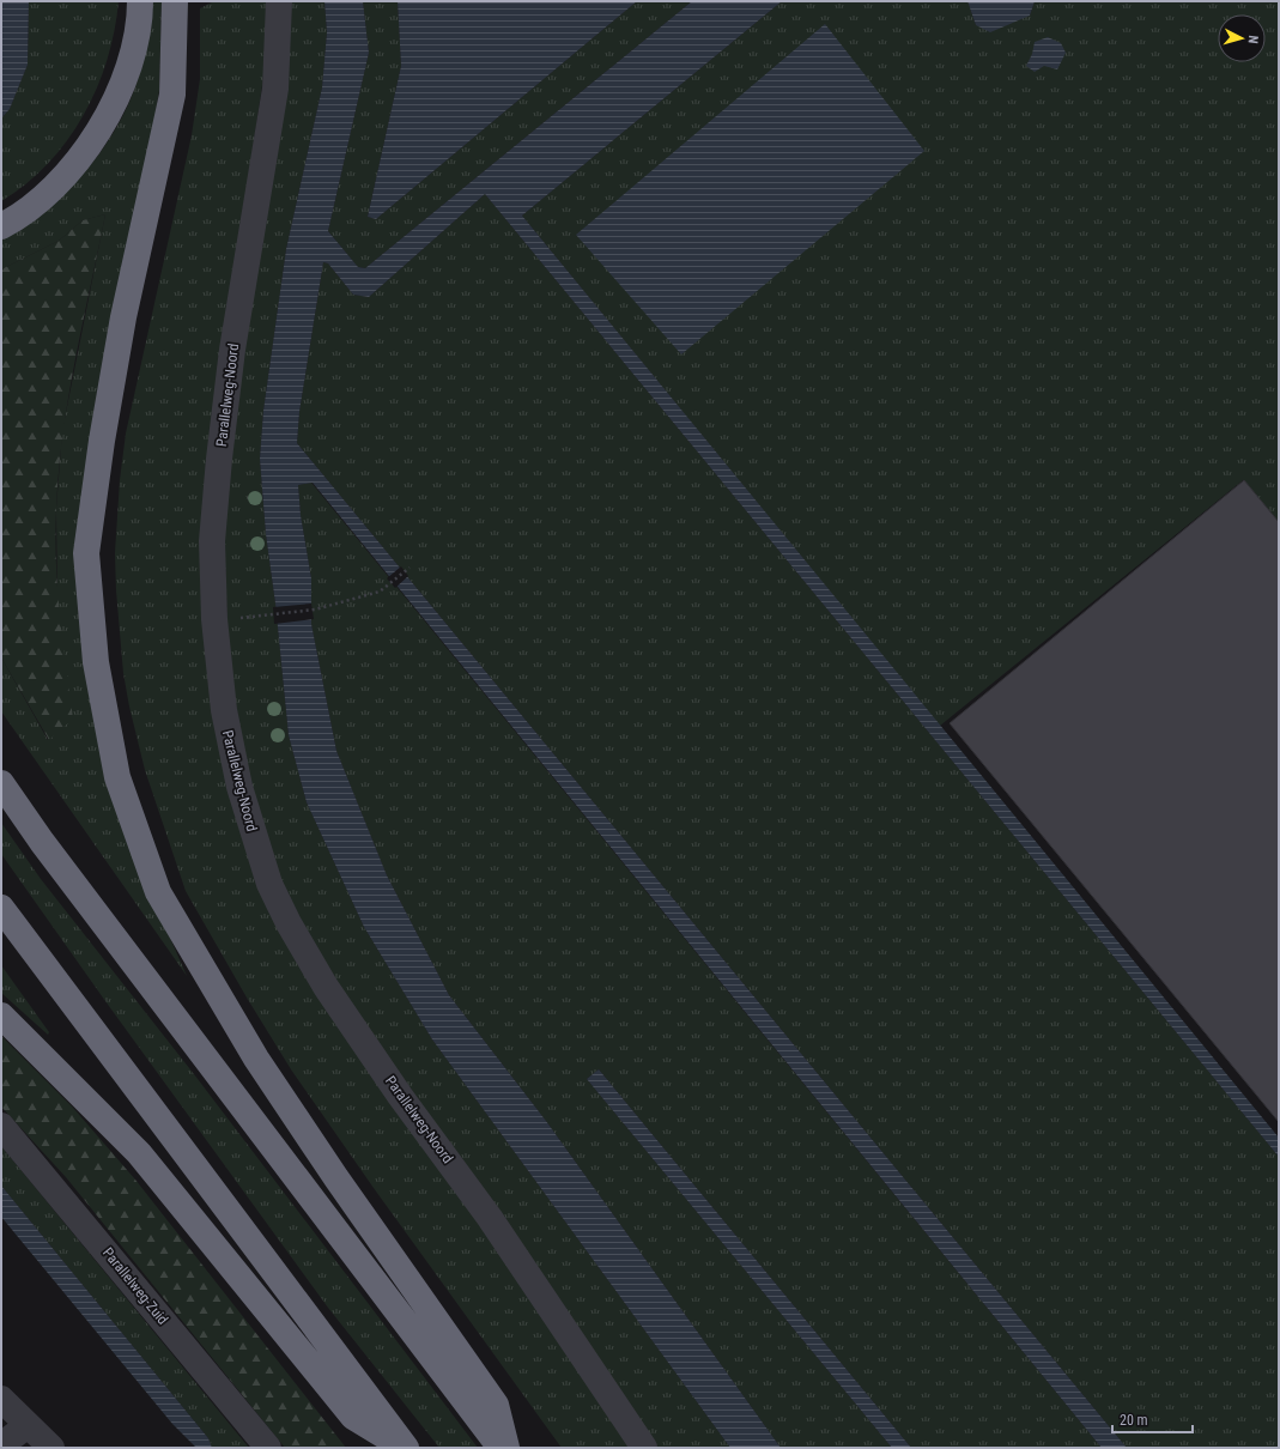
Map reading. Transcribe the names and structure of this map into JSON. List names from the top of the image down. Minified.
{"streets":{"street":["Parallelweg-Noord","Parallelweg-Zuid"]},"scale_bar":"20 m","north":"right"}
